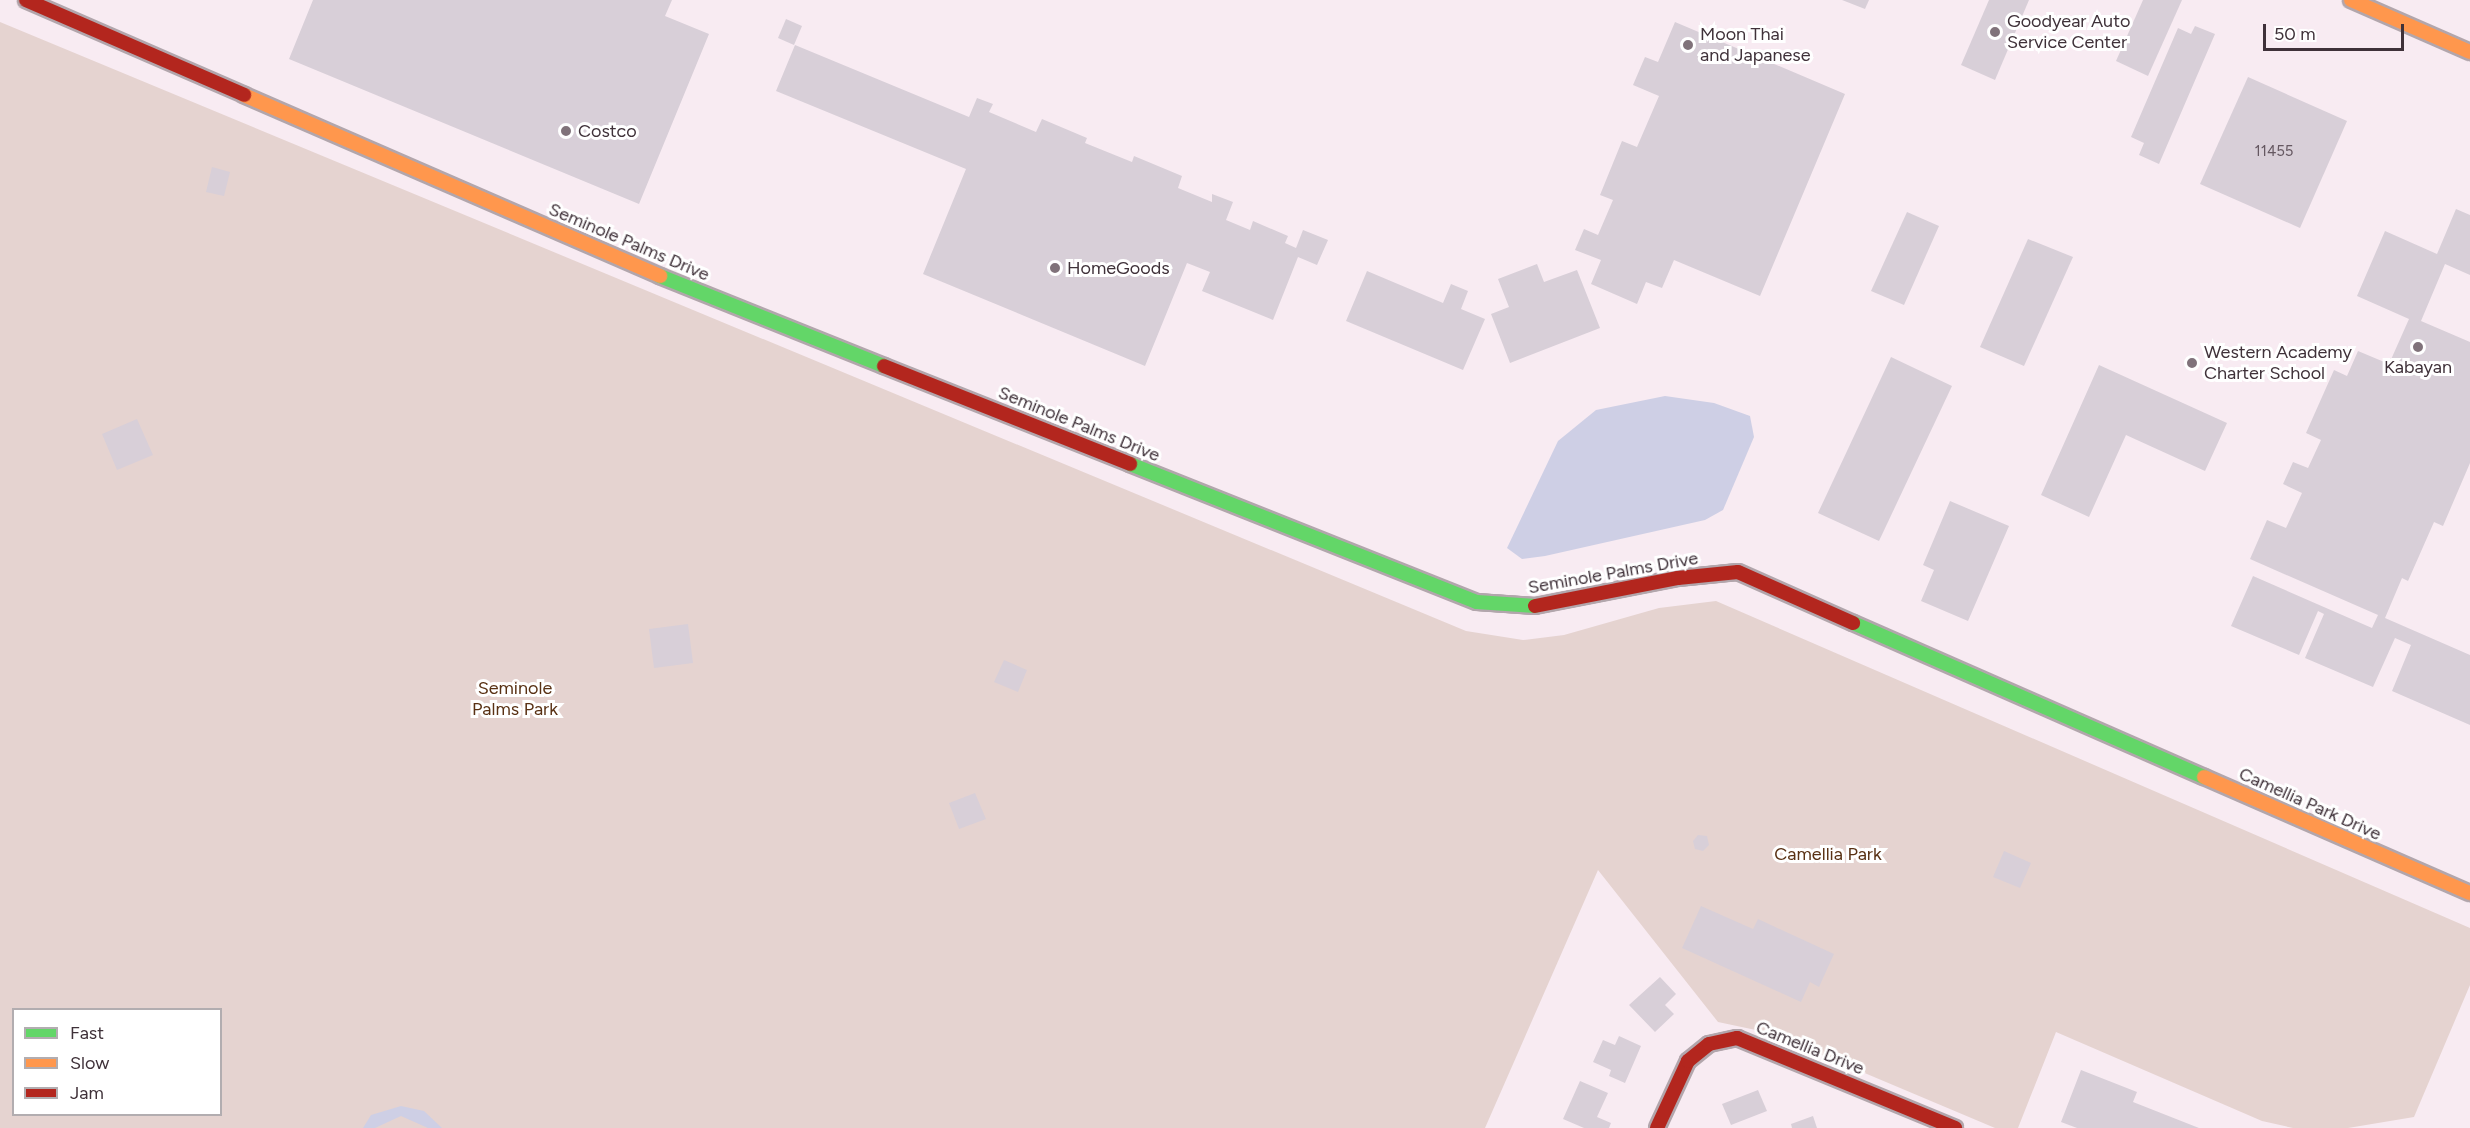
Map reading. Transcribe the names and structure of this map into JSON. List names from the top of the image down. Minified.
{"streets":{"main road":["Seminole Palms Drive","Camellia Park Drive","Camellia Drive"]},"crossings":[["Seminole Palms Drive","Camellia Park Drive"]],"parks":["Seminole Palms Park","Camellia Park"],"places":["Goodyear Auto Service Center","Moon Thai and Japanese","Costco","HomeGoods","Kabayan","Western Academy Charter School"],"house_numbers":["11455"],"legend":["Fast","Slow","Jam"],"scale_bar":"50 m"}
